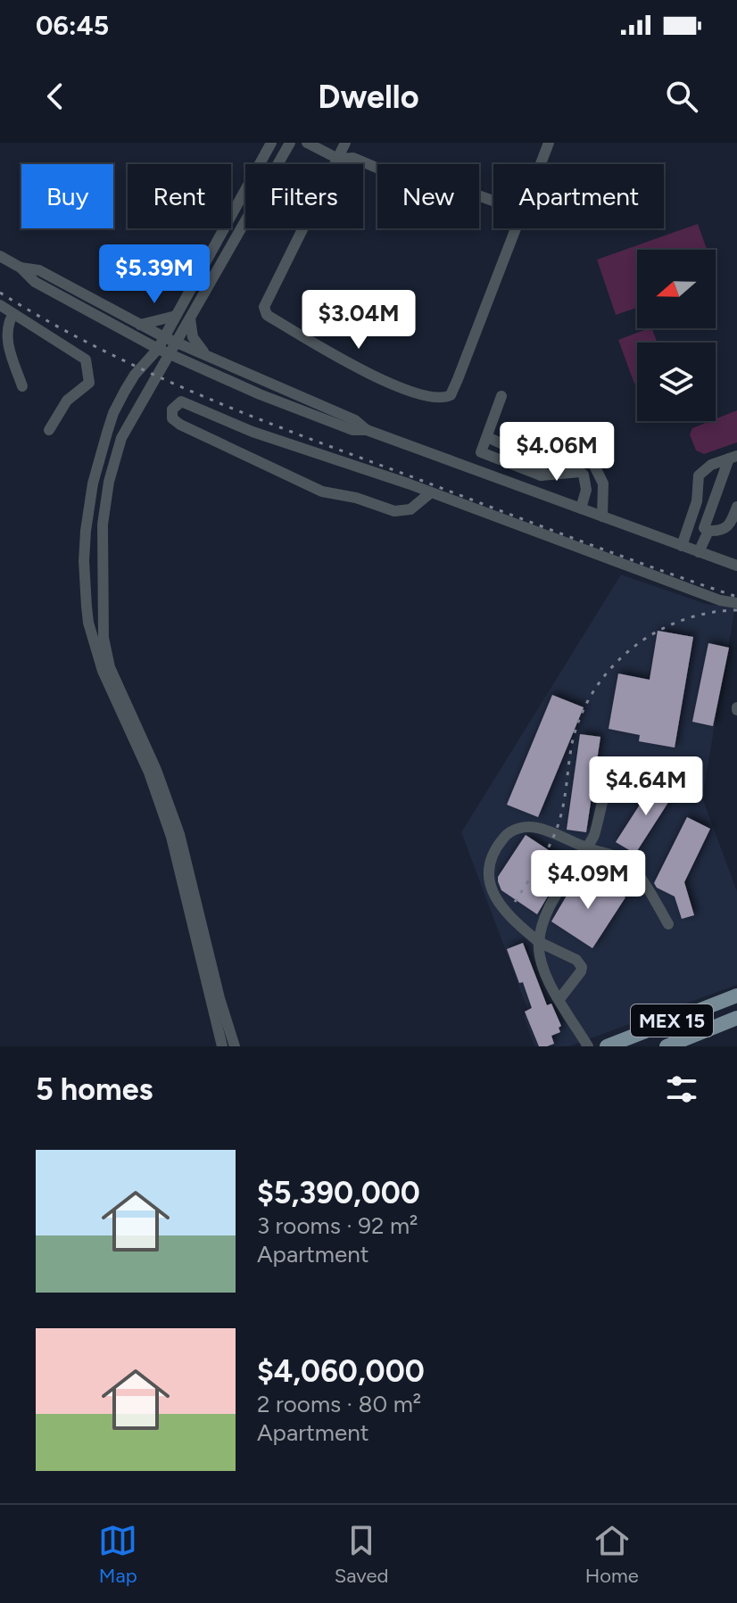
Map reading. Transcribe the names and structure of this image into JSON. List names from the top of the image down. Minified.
{"streets":{"main road":["MEX 15"]},"north":"left","page":{"status":"06:45","header":"Dwello","chip":["Buy","Rent","Filters","New","Apartment"],"price":["$5.39M","$3.04M","$4.06M","$4.64M","$4.09M"],"heading":"5 homes","list":[{"name":"$5,390,000","note":"3 rooms · 92 m² · Apartment"},{"name":"$4,060,000","note":"2 rooms · 80 m² · Apartment"}],"tabs":["Map","Saved","Home"]}}
